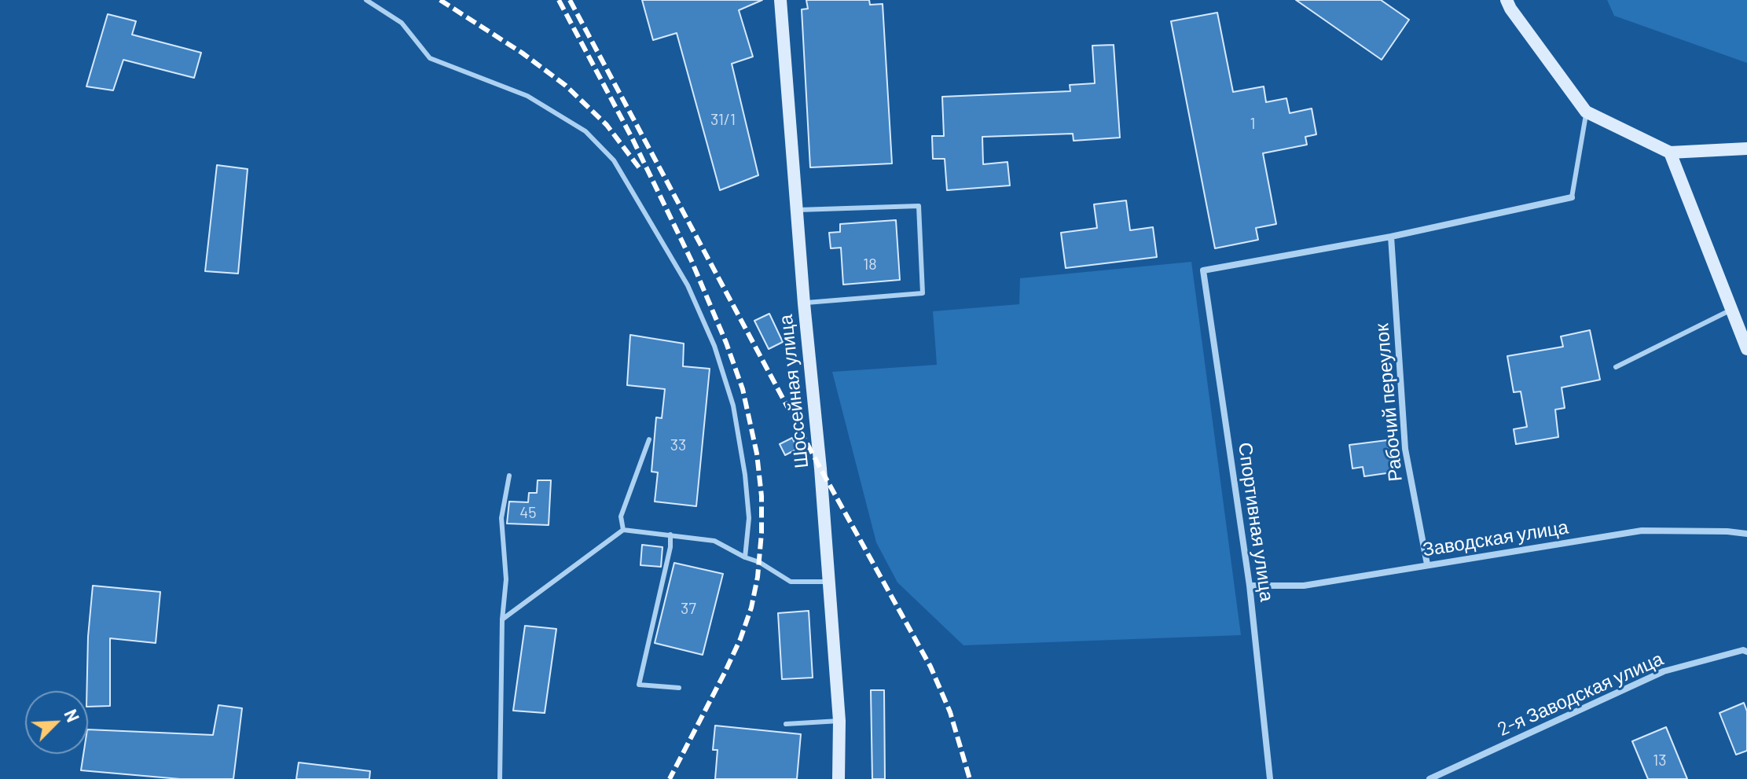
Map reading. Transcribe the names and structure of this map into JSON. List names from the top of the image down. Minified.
{"streets":{"main road":["Шоссейная улица"],"street":["Рабочий переулок","Спортивная улица","Заводская улица","2-я Заводская улица"]},"crossings":[["Рабочий переулок","Спортивная улица"],["Рабочий переулок","Заводская улица"],["Спортивная улица","Заводская улица"]],"house_numbers":["31/1","1","18","33","45","37","13"],"north":"top right"}
